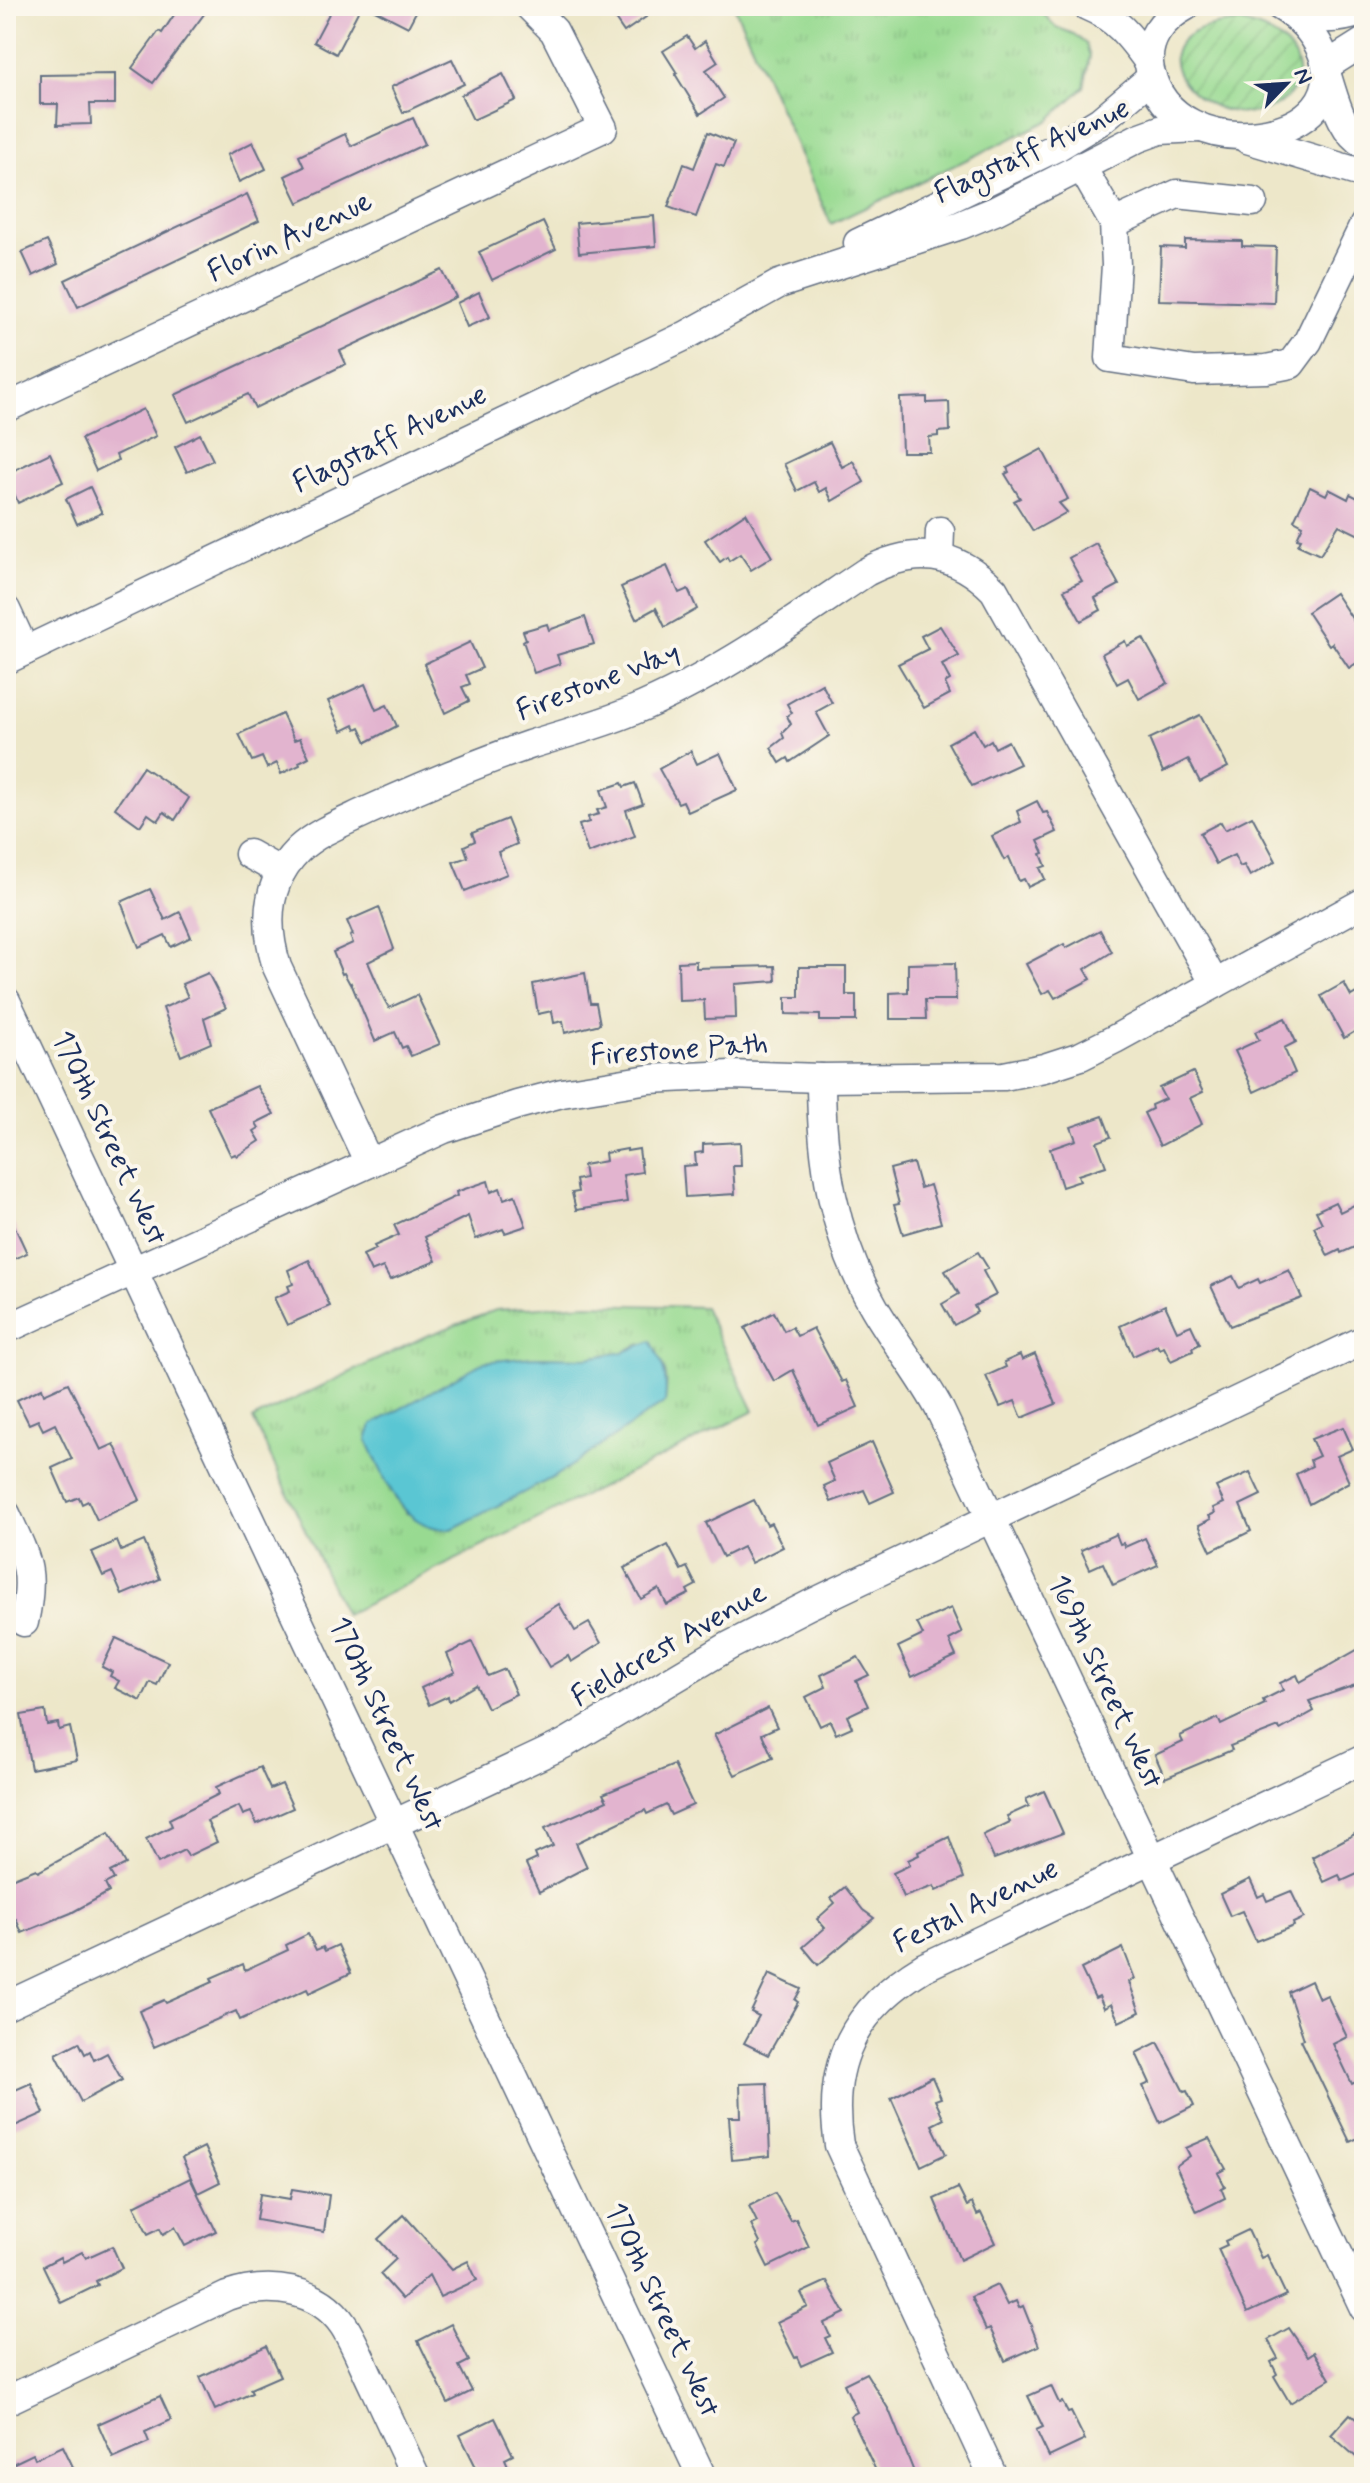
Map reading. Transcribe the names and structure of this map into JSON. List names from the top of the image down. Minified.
{"streets":{"street":["Flagstaff Avenue","Florin Avenue","Firestone Way","Firestone Path","170th Street West","Fieldcrest Avenue","169th Street West","Festal Avenue"]},"crossings":[["Firestone Way","Firestone Path"],["Firestone Path","170th Street West"],["Firestone Path","169th Street West"],["170th Street West","Fieldcrest Avenue"],["Fieldcrest Avenue","169th Street West"],["169th Street West","Festal Avenue"]],"north":"top right"}
